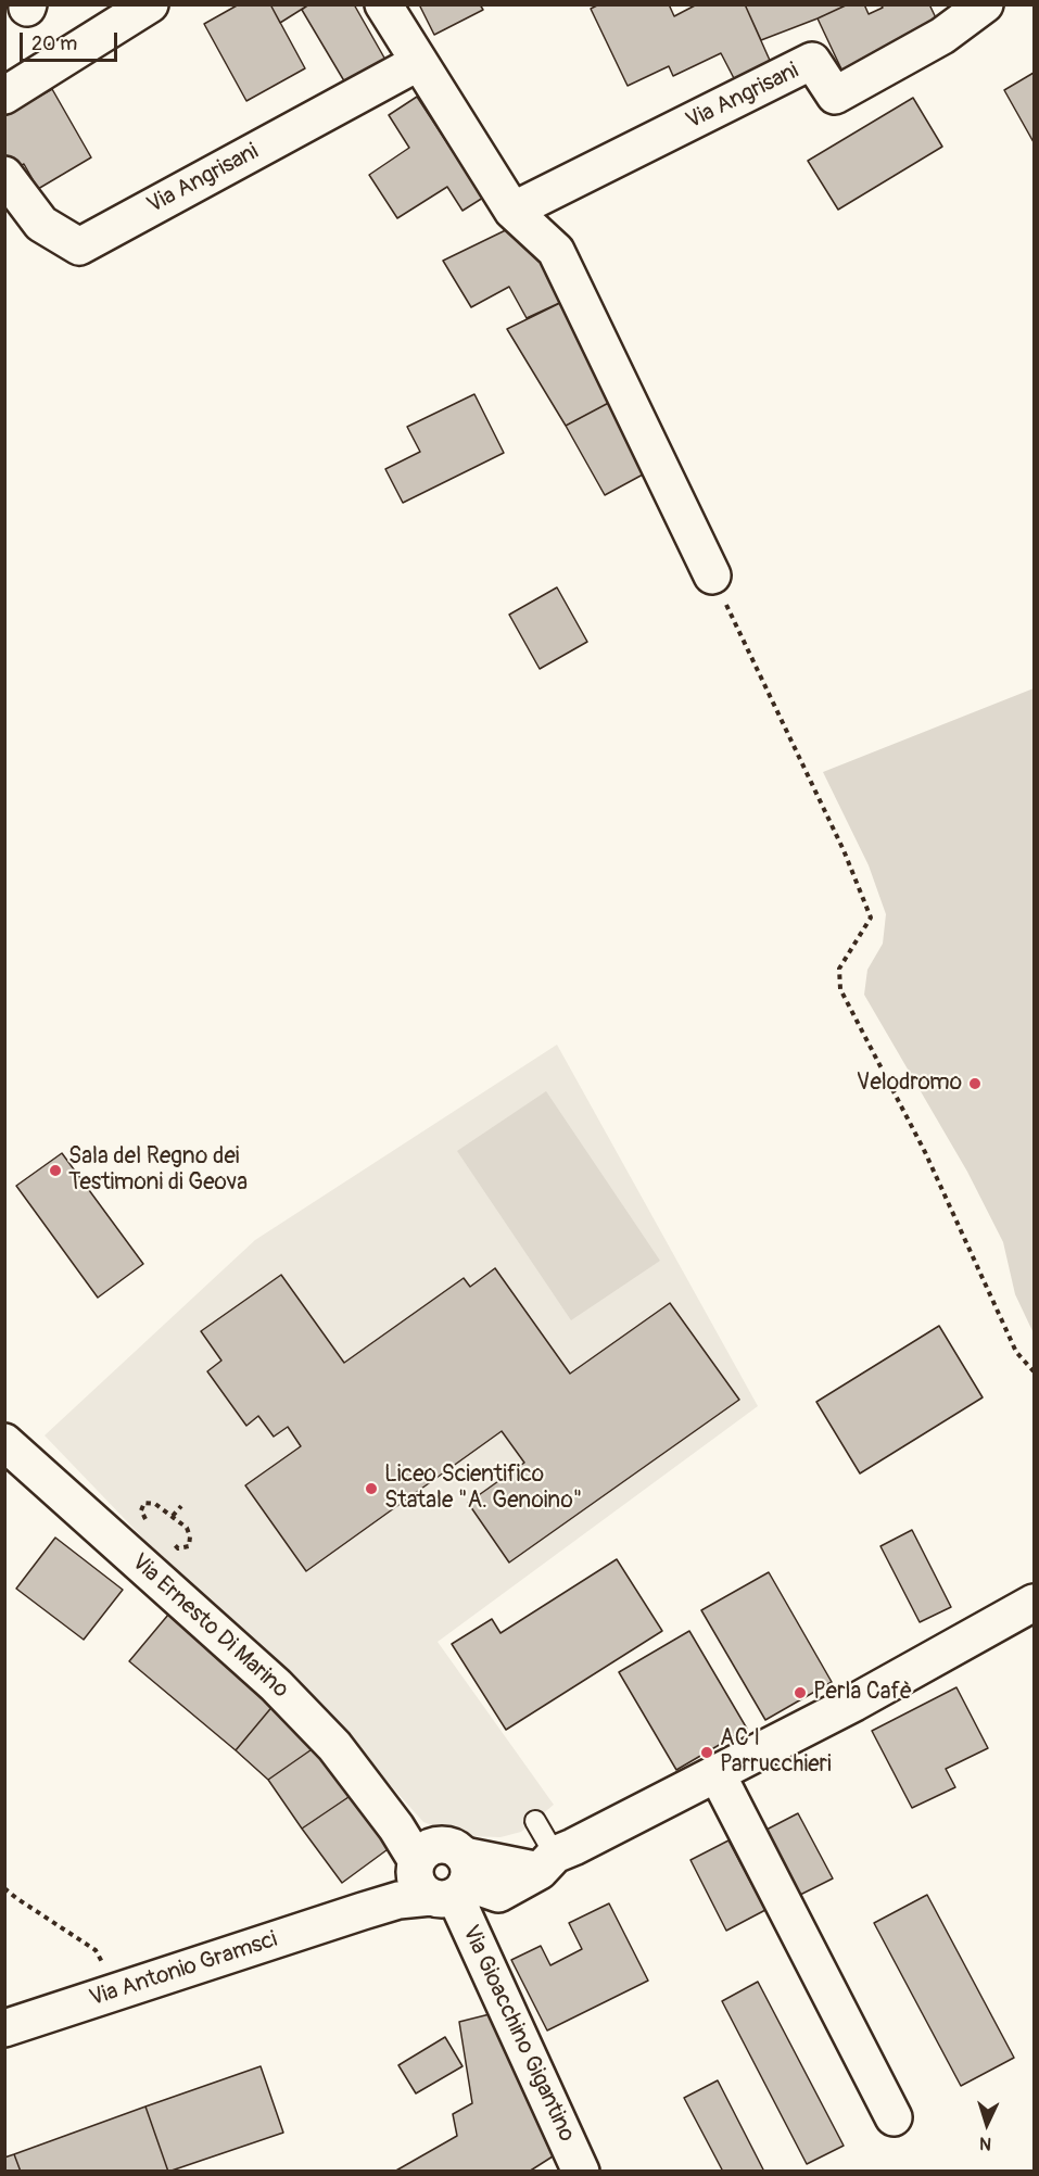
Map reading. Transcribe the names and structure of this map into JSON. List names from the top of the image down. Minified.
{"streets":{"street":["Via Angrisani","Via Ernesto Di Marino","Via Antonio Gramsci","Via Gioacchino Gigantino"]},"crossings":[["Via Ernesto Di Marino","Via Antonio Gramsci"],["Via Ernesto Di Marino","Via Gioacchino Gigantino"],["Via Antonio Gramsci","Via Gioacchino Gigantino"]],"places":["Velodromo","Sala del Regno dei Testimoni di Geova","Liceo Scientifico Statale \"A. Genoino\"","Perla Cafè","AC I Parrucchieri"],"scale_bar":"20 m","north":"bottom"}
